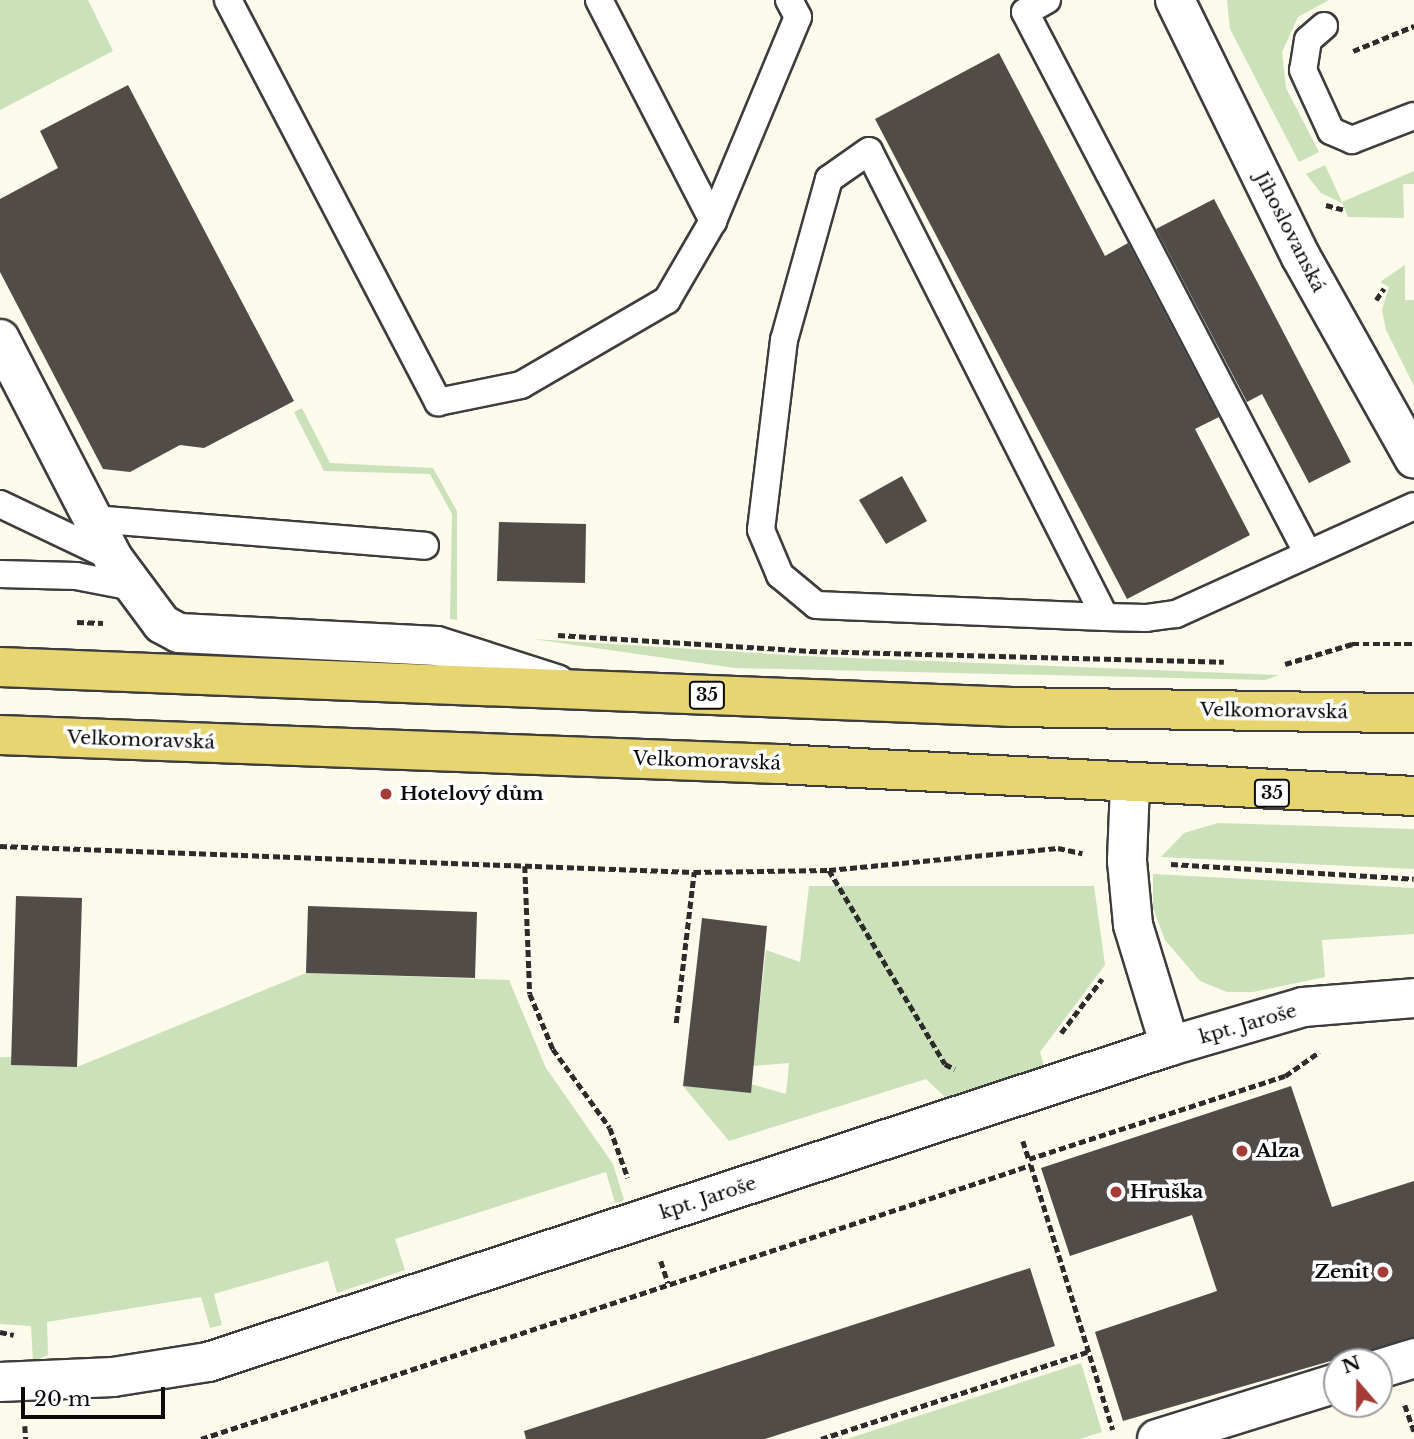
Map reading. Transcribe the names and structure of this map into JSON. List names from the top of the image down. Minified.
{"streets":{"main road":["35","Velkomoravská"],"street":["Jihoslovanská","kpt. Jaroše"]},"places":["Hotelový dům","Alza","Hruška","Zenit"],"scale_bar":"20 m","north":"top"}
